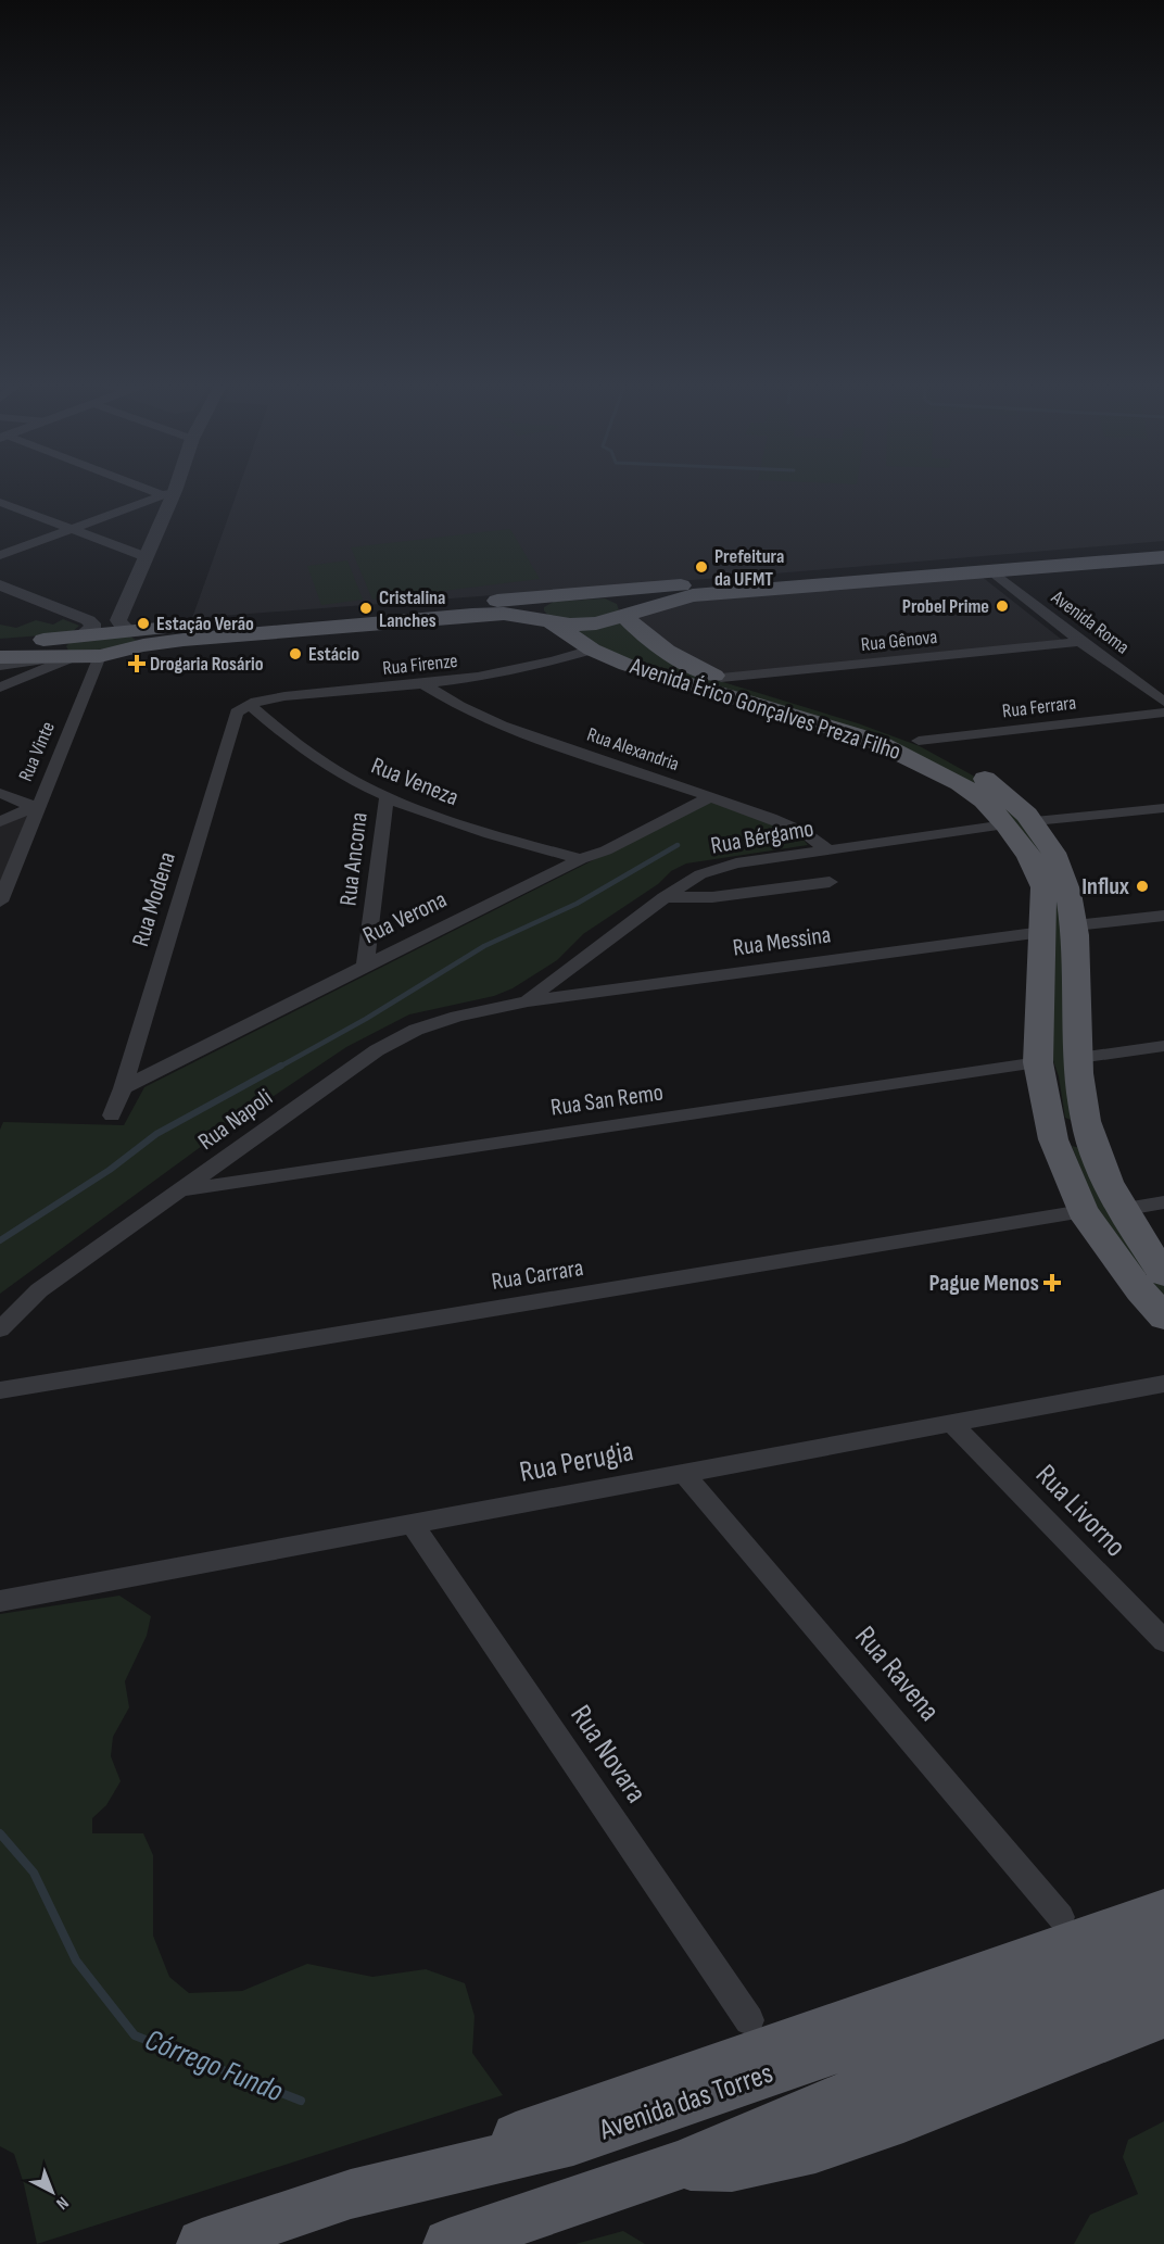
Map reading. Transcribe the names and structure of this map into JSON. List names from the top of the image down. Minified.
{"streets":{"main road":["Avenida Érico Gonçalves Preza Filho","Avenida das Torres"],"street":["Avenida Roma","Rua Gênova","Rua Firenze","Rua Ferrara","Rua Alexandria","Rua Vinte","Rua Veneza","Rua Bérgamo","Rua Ancona","Rua Modena","Rua Verona","Rua Messina","Rua San Remo","Rua Napoli","Rua Carrara","Rua Perugia","Rua Livorno","Rua Ravena","Rua Novara"]},"crossings":[["Avenida Roma","Rua Gênova"],["Rua Gênova","Avenida Érico Gonçalves Preza Filho"],["Rua Firenze","Avenida Érico Gonçalves Preza Filho"],["Rua Firenze","Rua Alexandria"],["Rua Firenze","Rua Veneza"],["Rua Firenze","Rua Modena"],["Rua Ferrara","Avenida Érico Gonçalves Preza Filho"],["Avenida Érico Gonçalves Preza Filho","Rua Bérgamo"],["Avenida Érico Gonçalves Preza Filho","Rua Messina"],["Avenida Érico Gonçalves Preza Filho","Rua San Remo"],["Avenida Érico Gonçalves Preza Filho","Rua Carrara"],["Rua Alexandria","Rua Bérgamo"],["Rua Alexandria","Rua Verona"],["Rua Veneza","Rua Ancona"],["Rua Veneza","Rua Modena"],["Rua Veneza","Rua Verona"],["Rua Bérgamo","Rua Messina"],["Rua Bérgamo","Rua Napoli"],["Rua Ancona","Rua Verona"],["Rua Modena","Rua Verona"],["Rua Messina","Rua Napoli"],["Rua San Remo","Rua Napoli"],["Rua Perugia","Rua Livorno"],["Rua Perugia","Rua Ravena"],["Rua Perugia","Rua Novara"]],"water":["Córrego Fundo"],"places":{"other":["Prefeitura da UFMT","Probel Prime","Cristalina Lanches","Estação Verão","Estácio","Influx"],"health":["Drogaria Rosário","Pague Menos"]},"north":"bottom right"}
